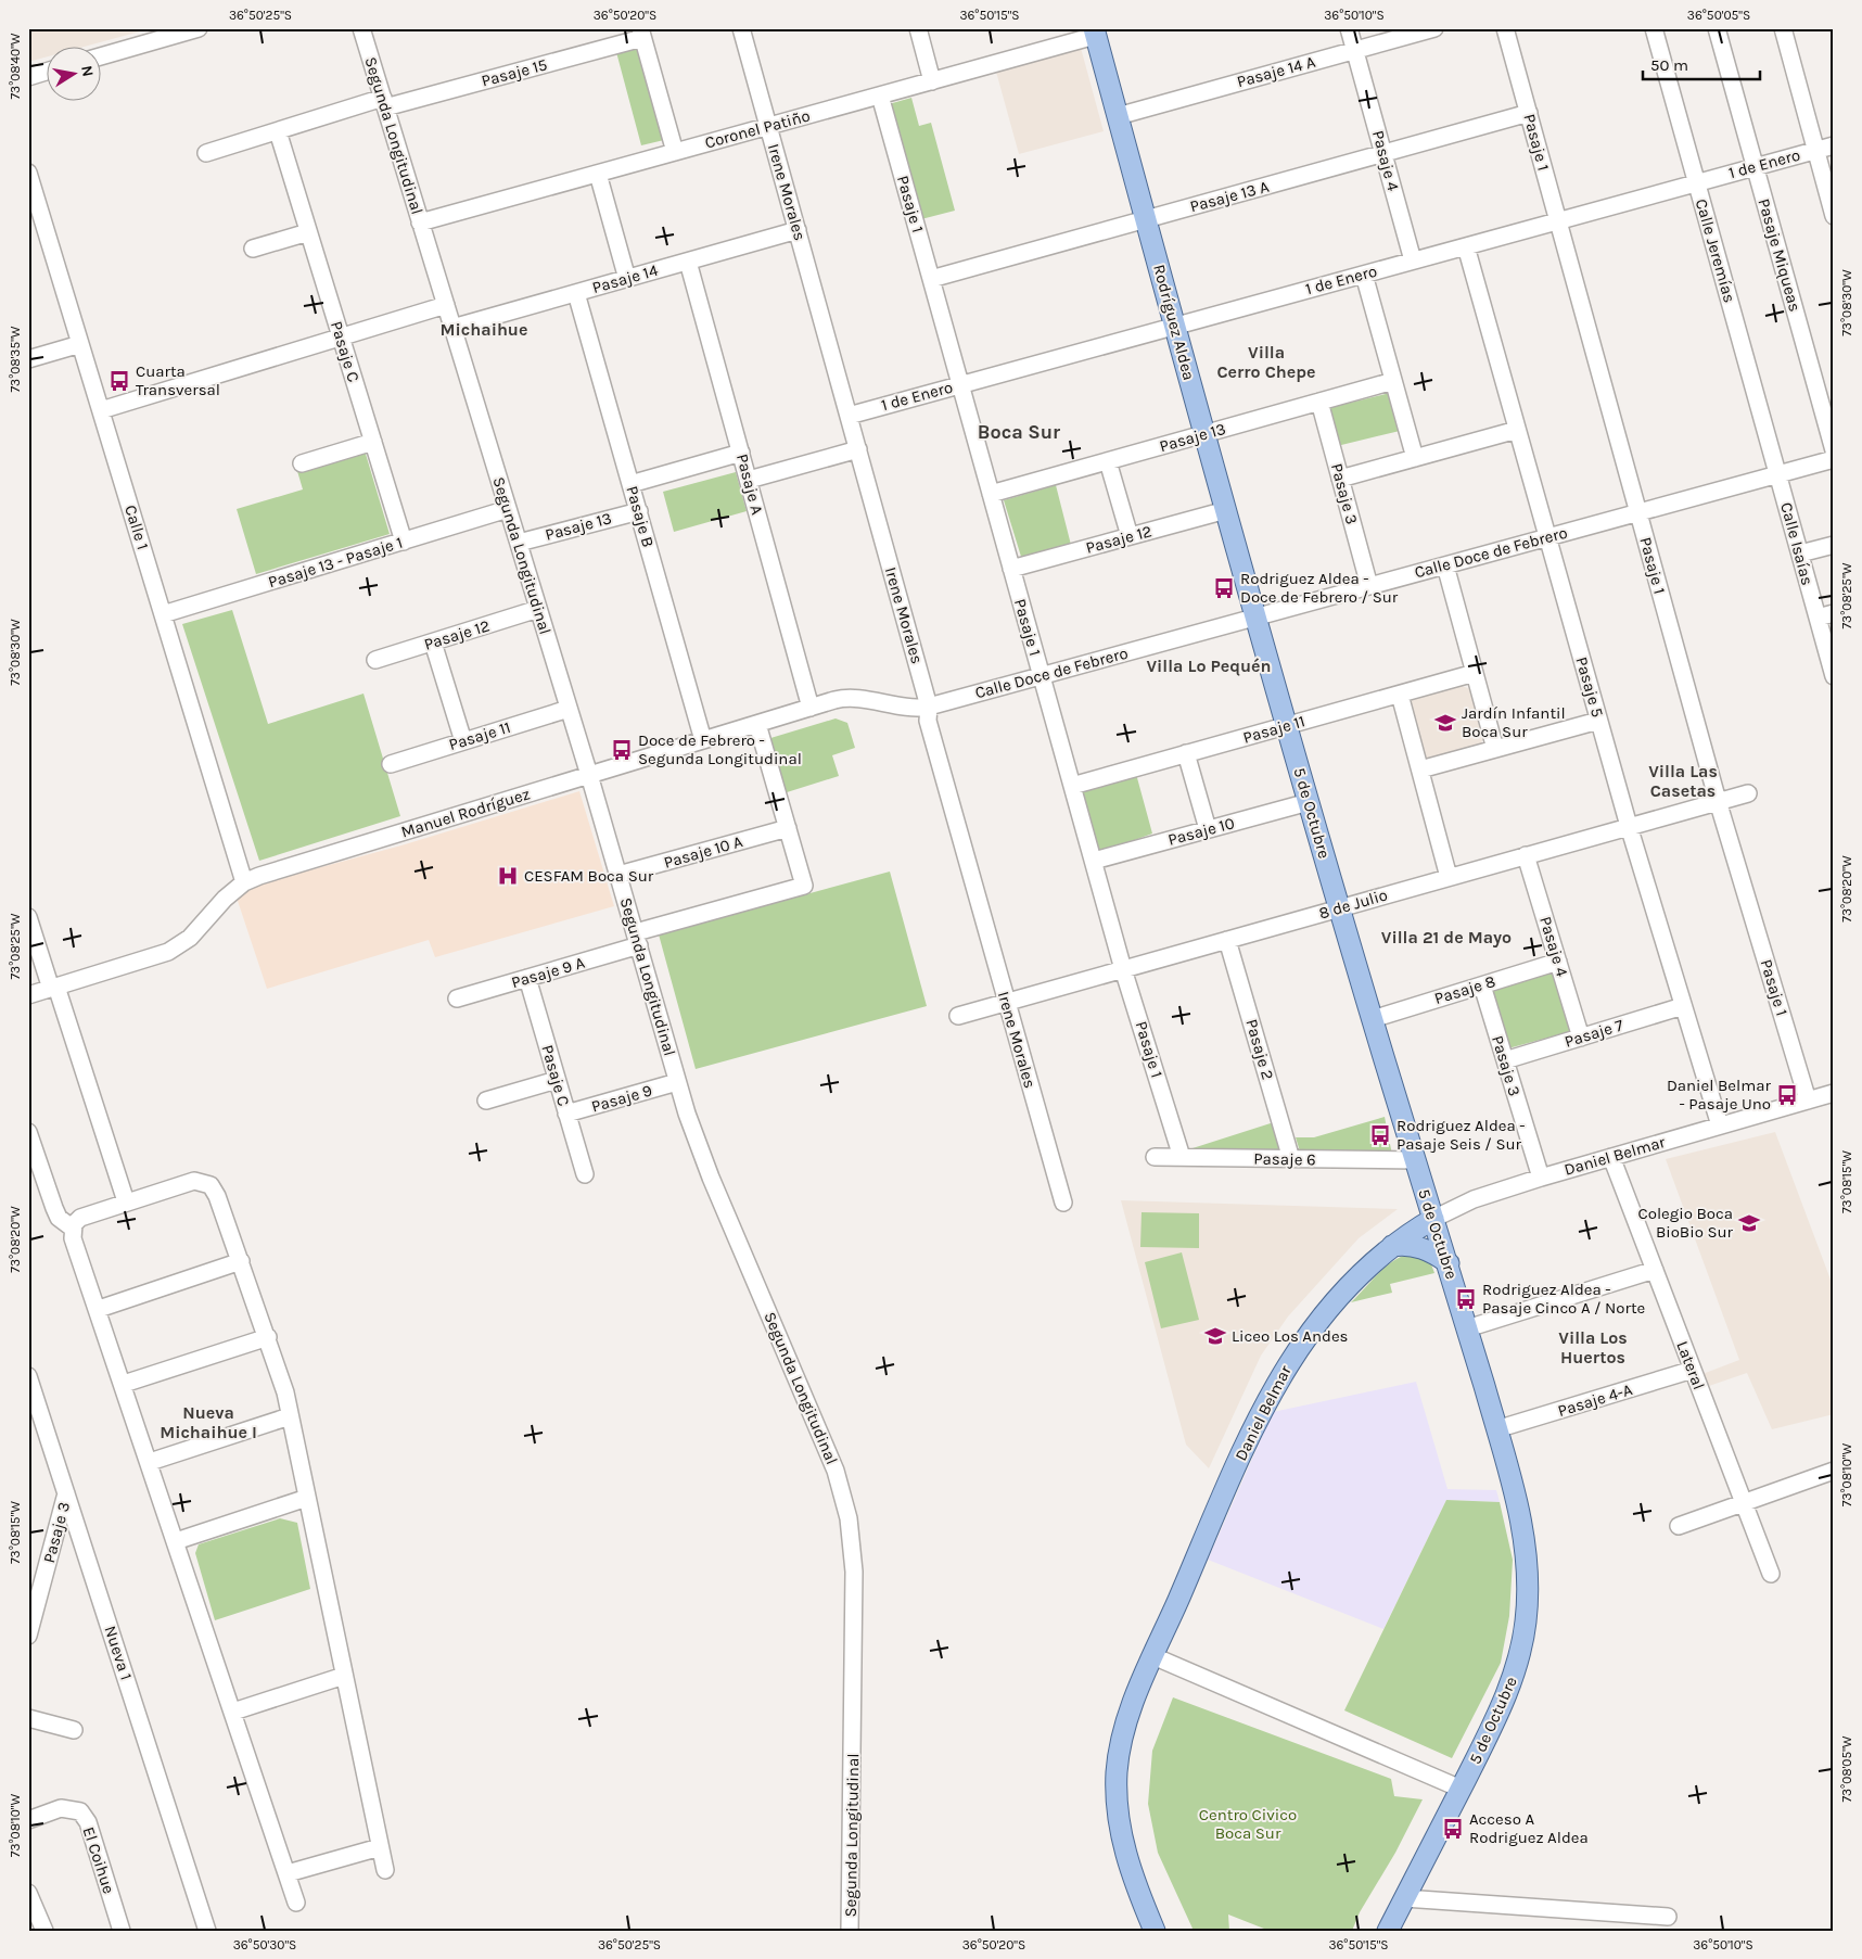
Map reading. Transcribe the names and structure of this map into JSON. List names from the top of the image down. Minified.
{"streets":{"main road":["Rodríguez Aldea","5 de Octubre","Daniel Belmar"],"street":["Pasaje 14 A","Pasaje 15","Coronel Patiño","Segunda Longitudinal","Pasaje 1","Pasaje 4","1 de Enero","Irene Morales","Pasaje 13 A","Calle Jeremías","Pasaje Miqueas","Pasaje 14","Pasaje C","Pasaje 13","Pasaje A","Pasaje 3","Pasaje B","Calle 1","Pasaje 12","Calle Isaías","Calle Doce de Febrero","Pasaje 13 - Pasaje 1","Pasaje 5","Pasaje 11","Manuel Rodríguez","Pasaje 10","Pasaje 10 A","8 de Julio","Pasaje 9 A","Pasaje 8","Pasaje 7","Pasaje 2","Pasaje 9","Pasaje 6","Lateral","Pasaje 4-A","Nueva 1","El Coihue"]},"crossings":[["Pasaje 14 A","Pasaje 4"],["Pasaje 14 A","Rodríguez Aldea"],["Pasaje 15","Segunda Longitudinal"],["Pasaje 15","Pasaje C"],["Coronel Patiño","Segunda Longitudinal"],["Coronel Patiño","Pasaje 1"],["Coronel Patiño","Irene Morales"],["Coronel Patiño","Rodríguez Aldea"],["Segunda Longitudinal","Pasaje 14"],["Segunda Longitudinal","Pasaje 13"],["Segunda Longitudinal","Pasaje 12"],["Segunda Longitudinal","Pasaje 13 - Pasaje 1"],["Segunda Longitudinal","Pasaje 11"],["Segunda Longitudinal","Manuel Rodríguez"],["Segunda Longitudinal","Pasaje 10 A"],["Segunda Longitudinal","Pasaje 9 A"],["Segunda Longitudinal","Pasaje 9"],["Pasaje 1","1 de Enero"],["Pasaje 1","Pasaje 13 A"],["Pasaje 1","Pasaje 13"],["Pasaje 1","Pasaje 12"],["Pasaje 1","Calle Doce de Febrero"],["Pasaje 1","Pasaje 11"],["Pasaje 1","Pasaje 10"],["Pasaje 1","8 de Julio"],["Pasaje 1","Daniel Belmar"],["Pasaje 1","Pasaje 6"],["Pasaje 4","1 de Enero"],["Pasaje 4","Pasaje 13 A"],["Pasaje 4","8 de Julio"],["Pasaje 4","Pasaje 8"],["Pasaje 4","Pasaje 7"],["1 de Enero","Irene Morales"],["1 de Enero","Calle Jeremías"],["1 de Enero","Pasaje Miqueas"],["1 de Enero","Rodríguez Aldea"],["1 de Enero","Pasaje 5"],["Irene Morales","Pasaje 14"],["Irene Morales","Calle Doce de Febrero"],["Irene Morales","Manuel Rodríguez"],["Irene Morales","8 de Julio"],["Pasaje 13 A","Rodríguez Aldea"],["Calle Jeremías","Calle Isaías"],["Calle Jeremías","Calle Doce de Febrero"],["Pasaje 14","Pasaje A"],["Pasaje 14","Pasaje B"],["Rodríguez Aldea","Pasaje 13"],["Rodríguez Aldea","Pasaje 12"],["Rodríguez Aldea","Calle Doce de Febrero"],["Rodríguez Aldea","5 de Octubre"],["Pasaje C","Pasaje 13 - Pasaje 1"],["Pasaje C","Pasaje 9 A"],["Pasaje C","Pasaje 9"],["Pasaje 13","Pasaje 3"],["Pasaje 13","Pasaje B"],["Pasaje A","Manuel Rodríguez"],["Pasaje 3","Calle Doce de Febrero"],["Pasaje 3","Pasaje 8"],["Pasaje 3","Pasaje 7"],["Pasaje 3","Daniel Belmar"],["Pasaje 3","Nueva 1"],["Pasaje B","Manuel Rodríguez"],["Calle 1","Pasaje 13 - Pasaje 1"],["Calle 1","Manuel Rodríguez"],["Calle Isaías","Calle Doce de Febrero"],["Calle Doce de Febrero","Pasaje 5"],["Calle Doce de Febrero","Manuel Rodríguez"],["Calle Doce de Febrero","5 de Octubre"],["Pasaje 5","8 de Julio"],["Pasaje 5","Pasaje 7"],["Pasaje 5","Daniel Belmar"],["Pasaje 11","5 de Octubre"],["5 de Octubre","Pasaje 10"],["5 de Octubre","8 de Julio"],["5 de Octubre","Pasaje 8"],["5 de Octubre","Daniel Belmar"],["5 de Octubre","Pasaje 6"],["5 de Octubre","Pasaje 4-A"],["Pasaje 10 A","Pasaje 9 A"],["8 de Julio","Pasaje 2"],["Pasaje 2","Pasaje 6"],["Daniel Belmar","Lateral"],["Lateral","Pasaje 4-A"]],"districts":["Michaihue","Villa Cerro Chepe","Boca Sur","Villa Lo Pequén","Villa Las Casetas","Villa 21 de Mayo","Villa Los Huertos","Nueva Michaihue I"],"parks":["Centro Civico Boca Sur"],"places":{"bus stop":["Cuarta Transversal","Rodriguez Aldea - Doce de Febrero / Sur","Doce de Febrero - Segunda Longitudinal","Daniel Belmar - Pasaje Uno","Rodriguez Aldea - Pasaje Seis / Sur","Rodriguez Aldea - Pasaje Cinco A / Norte","Acceso A Rodriguez Aldea"],"school or university":["Jardín Infantil Boca Sur","Colegio Boca BioBio Sur","Liceo Los Andes"],"hospital":["CESFAM Boca Sur"]},"scale_bar":"50 m","north":"right","coordinates":["36°50'25\"S","36°50'20\"S","36°50'15\"S","36°50'10\"S","36°50'05\"S","73°08'40\"W","73°08'30\"W","73°08'35\"W","73°08'25\"W","73°08'20\"W","73°08'15\"W","73°08'10\"W","73°08'05\"W","36°50'30\"S"]}
